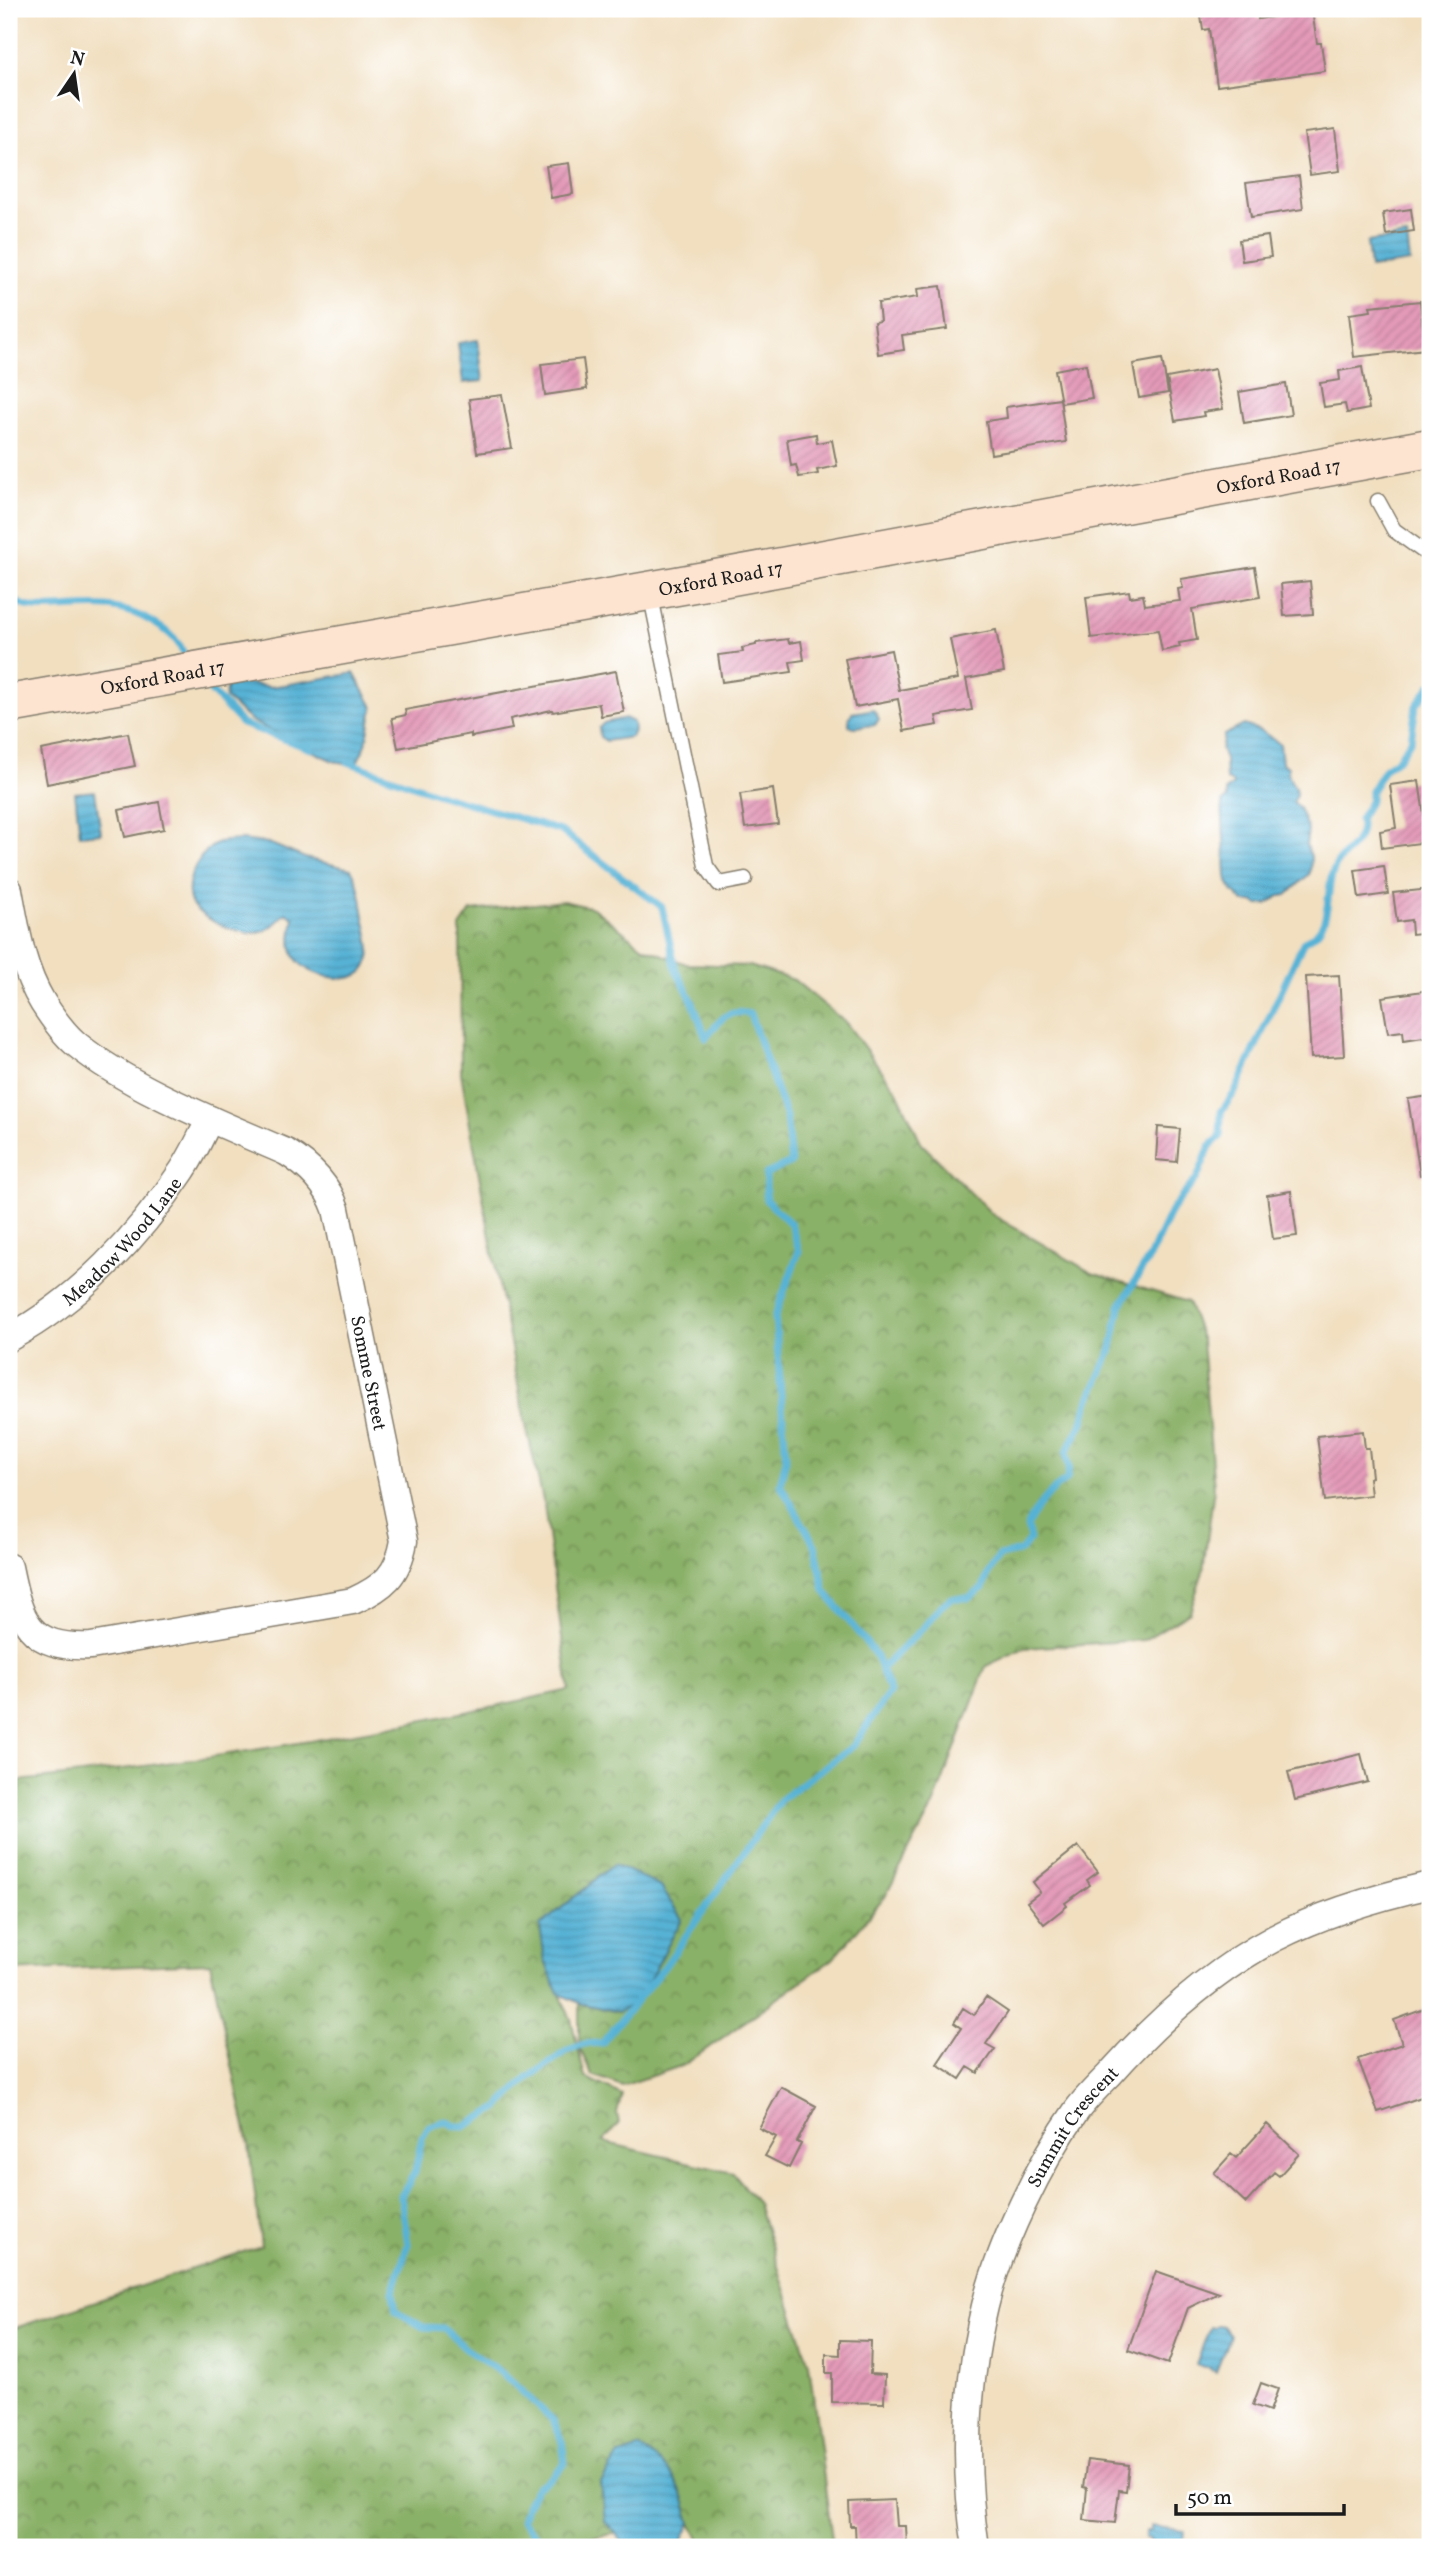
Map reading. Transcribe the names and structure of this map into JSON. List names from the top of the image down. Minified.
{"streets":{"main road":["Oxford Road 17"],"street":["Meadow Wood Lane","Somme Street","Summit Crescent"]},"crossings":[["Meadow Wood Lane","Somme Street"]],"scale_bar":"50 m","north":"top"}
